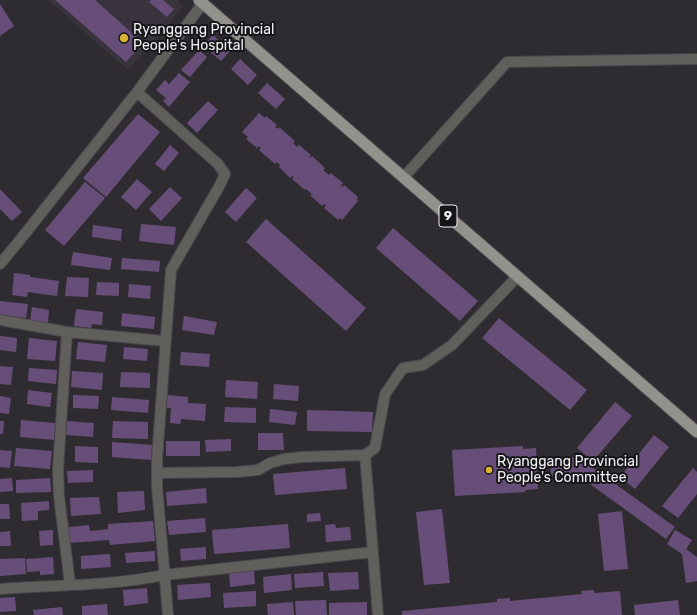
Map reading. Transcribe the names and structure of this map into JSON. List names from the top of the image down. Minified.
{"streets":{"main road":["9"]},"places":["Ryanggang Provincial People's Hospital","Ryanggang Provincial People's Committee"]}
